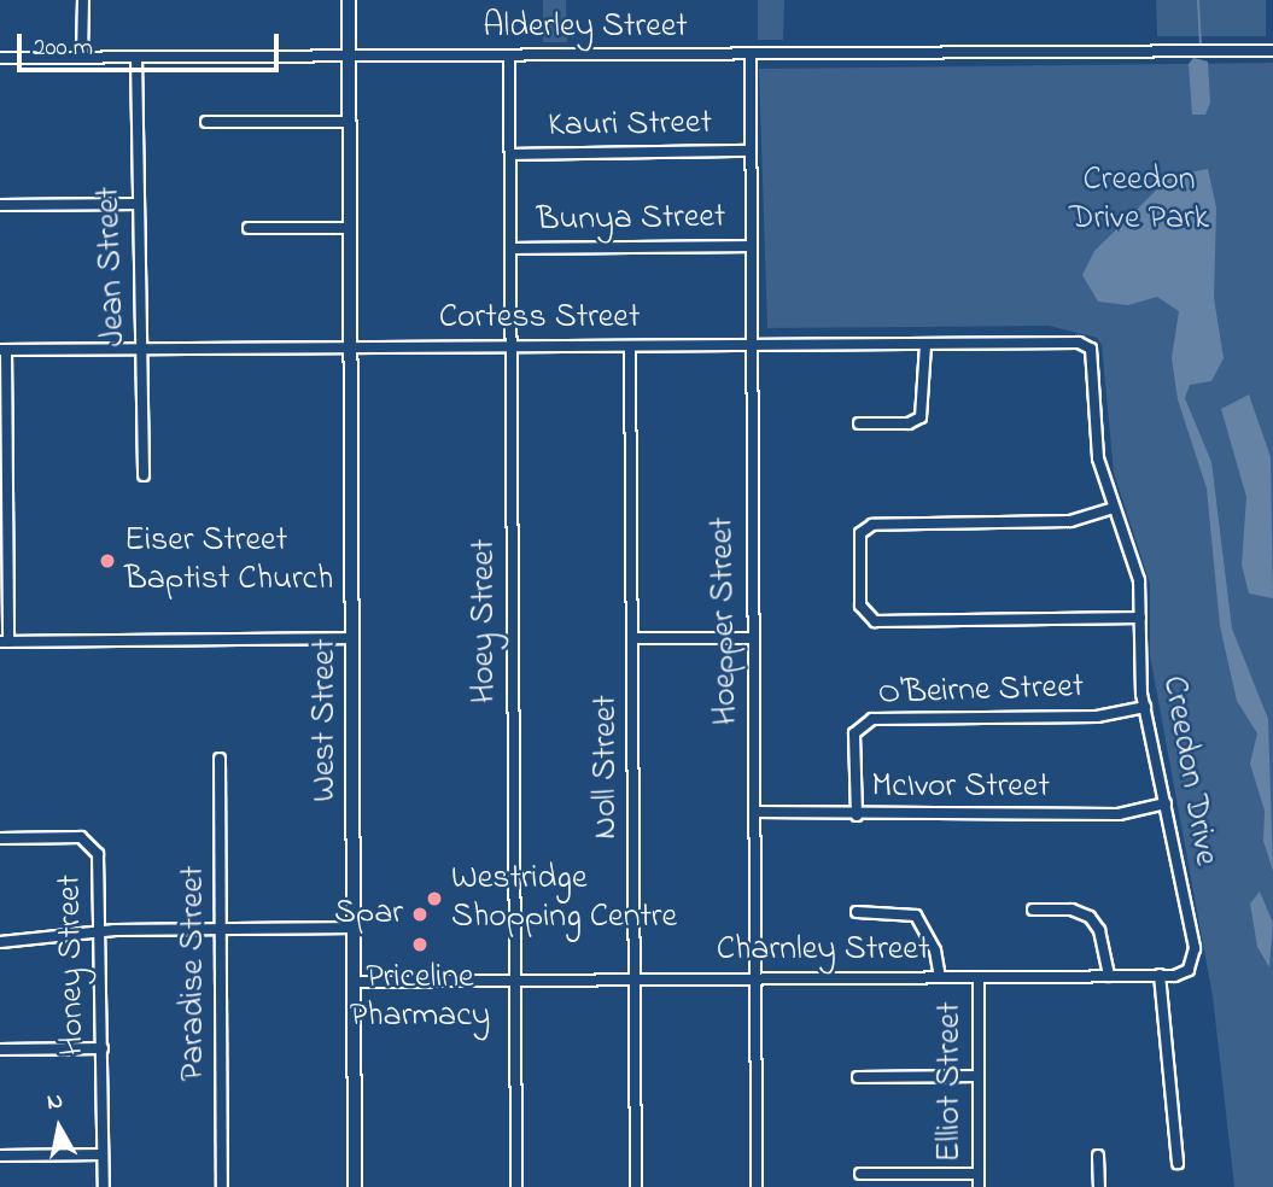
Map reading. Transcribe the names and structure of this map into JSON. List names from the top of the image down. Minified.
{"streets":{"main road":["West Street"],"street":["Alderley Street","Kauri Street","Bunya Street","Jean Street","Cortess Street","Hoey Street","Hoepper Street","O'Beirne Street","Noll Street","Creedon Drive","McIvor Street","Charnley Street","Honey Street","Paradise Street","Elliot Street"]},"crossings":[["Alderley Street","Jean Street"],["Alderley Street","Hoey Street"],["Alderley Street","Hoepper Street"],["Alderley Street","West Street"],["Kauri Street","Hoey Street"],["Kauri Street","Hoepper Street"],["Bunya Street","Hoey Street"],["Bunya Street","Hoepper Street"],["Jean Street","Cortess Street"],["Cortess Street","Hoey Street"],["Cortess Street","Hoepper Street"],["Cortess Street","West Street"],["Cortess Street","Noll Street"],["Cortess Street","Creedon Drive"],["Hoey Street","Charnley Street"],["Hoepper Street","McIvor Street"],["Hoepper Street","Charnley Street"],["O'Beirne Street","Creedon Drive"],["O'Beirne Street","McIvor Street"],["West Street","Charnley Street"],["Noll Street","Charnley Street"],["Creedon Drive","McIvor Street"],["Creedon Drive","Charnley Street"],["Charnley Street","Elliot Street"]],"parks":["Creedon Drive Park"],"places":["Eiser Street Baptist Church","Westridge Shopping Centre","Spar","Priceline Pharmacy"],"scale_bar":"200 m","north":"top"}
